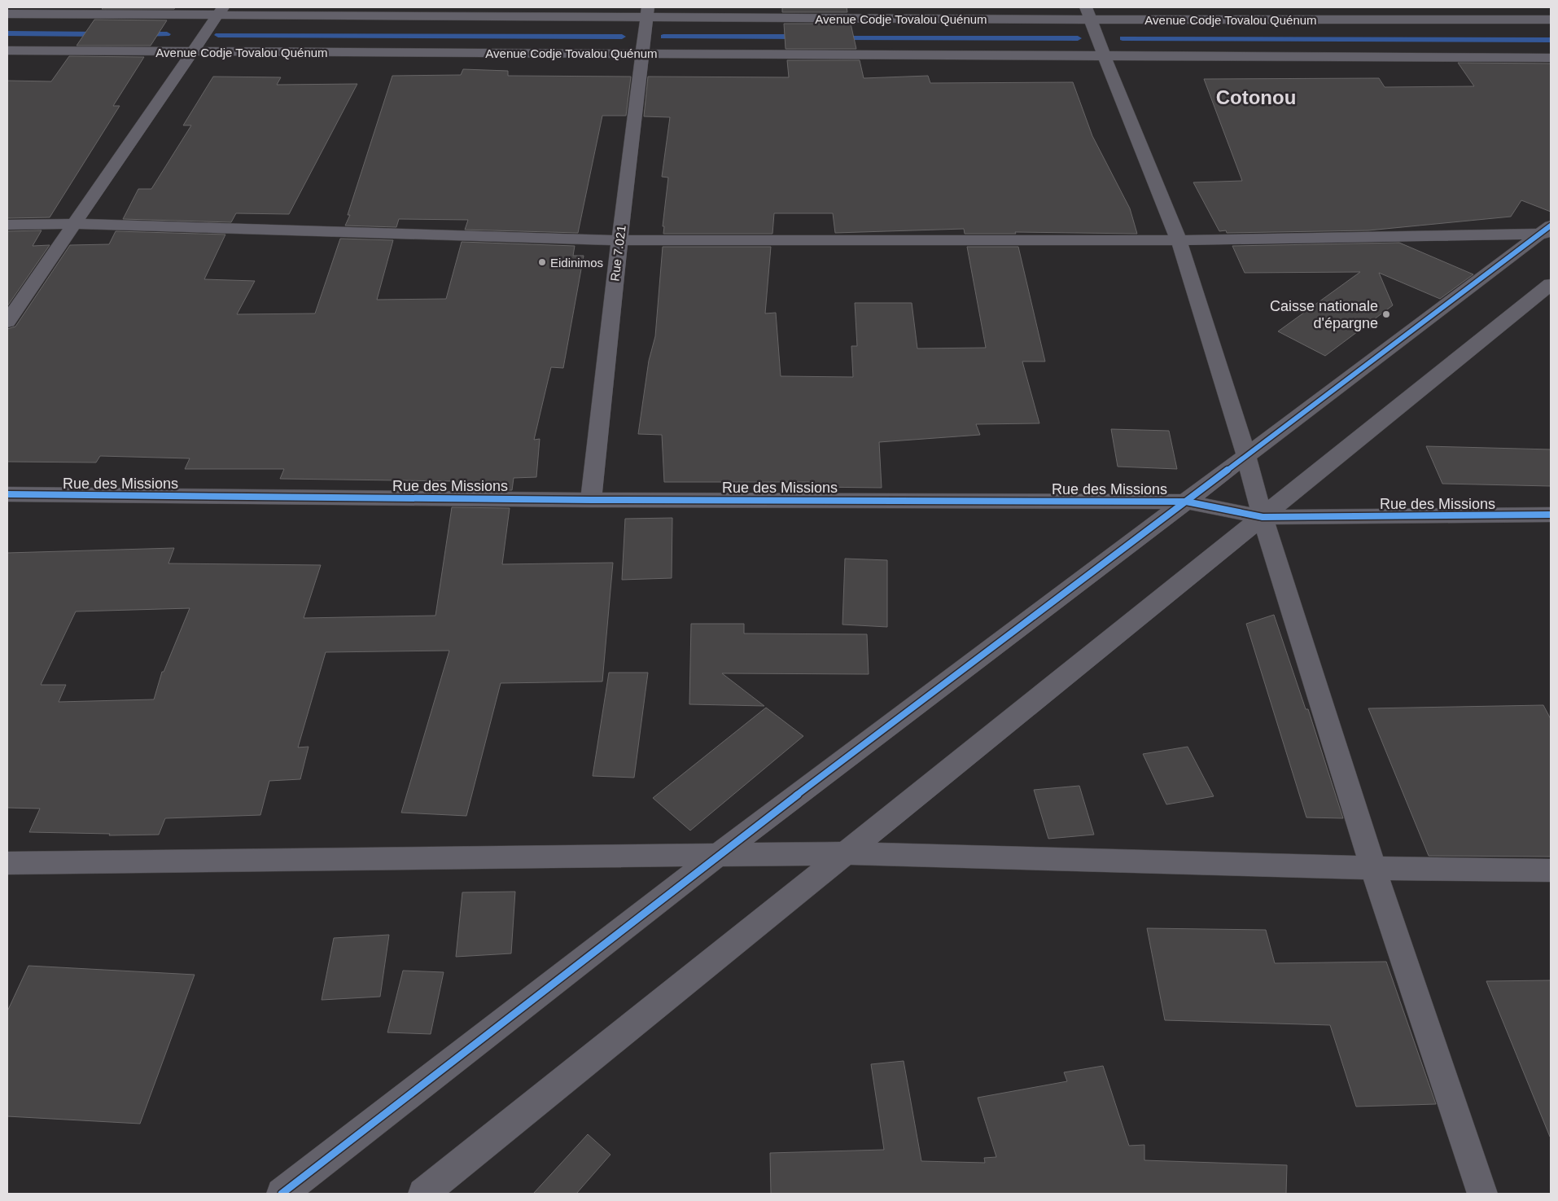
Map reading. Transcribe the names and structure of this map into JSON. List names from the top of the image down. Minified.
{"streets":{"street":["Avenue Codje Tovalou Quénum","Rue 7.021","Rue des Missions"]},"crossings":[["Avenue Codje Tovalou Quénum","Rue 7.021"],["Rue 7.021","Rue des Missions"]],"districts":["Cotonou"],"places":["Eidinimos","Caisse nationale d'épargne"]}
